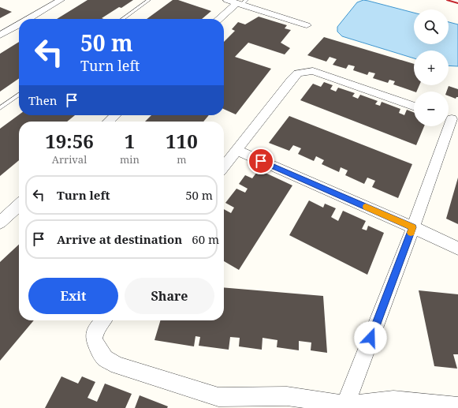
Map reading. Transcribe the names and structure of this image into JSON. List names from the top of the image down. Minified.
{"page":{"map_buttons":["+","−"],"turn":["50 m","Turn left"],"then":"Then","eta":["19:56","Arrival","1","min","110","m"],"list":[{"name":"Turn left","value":"50 m"},{"name":"Arrive at destination","value":"60 m"}],"buttons":["Exit","Share"]}}
